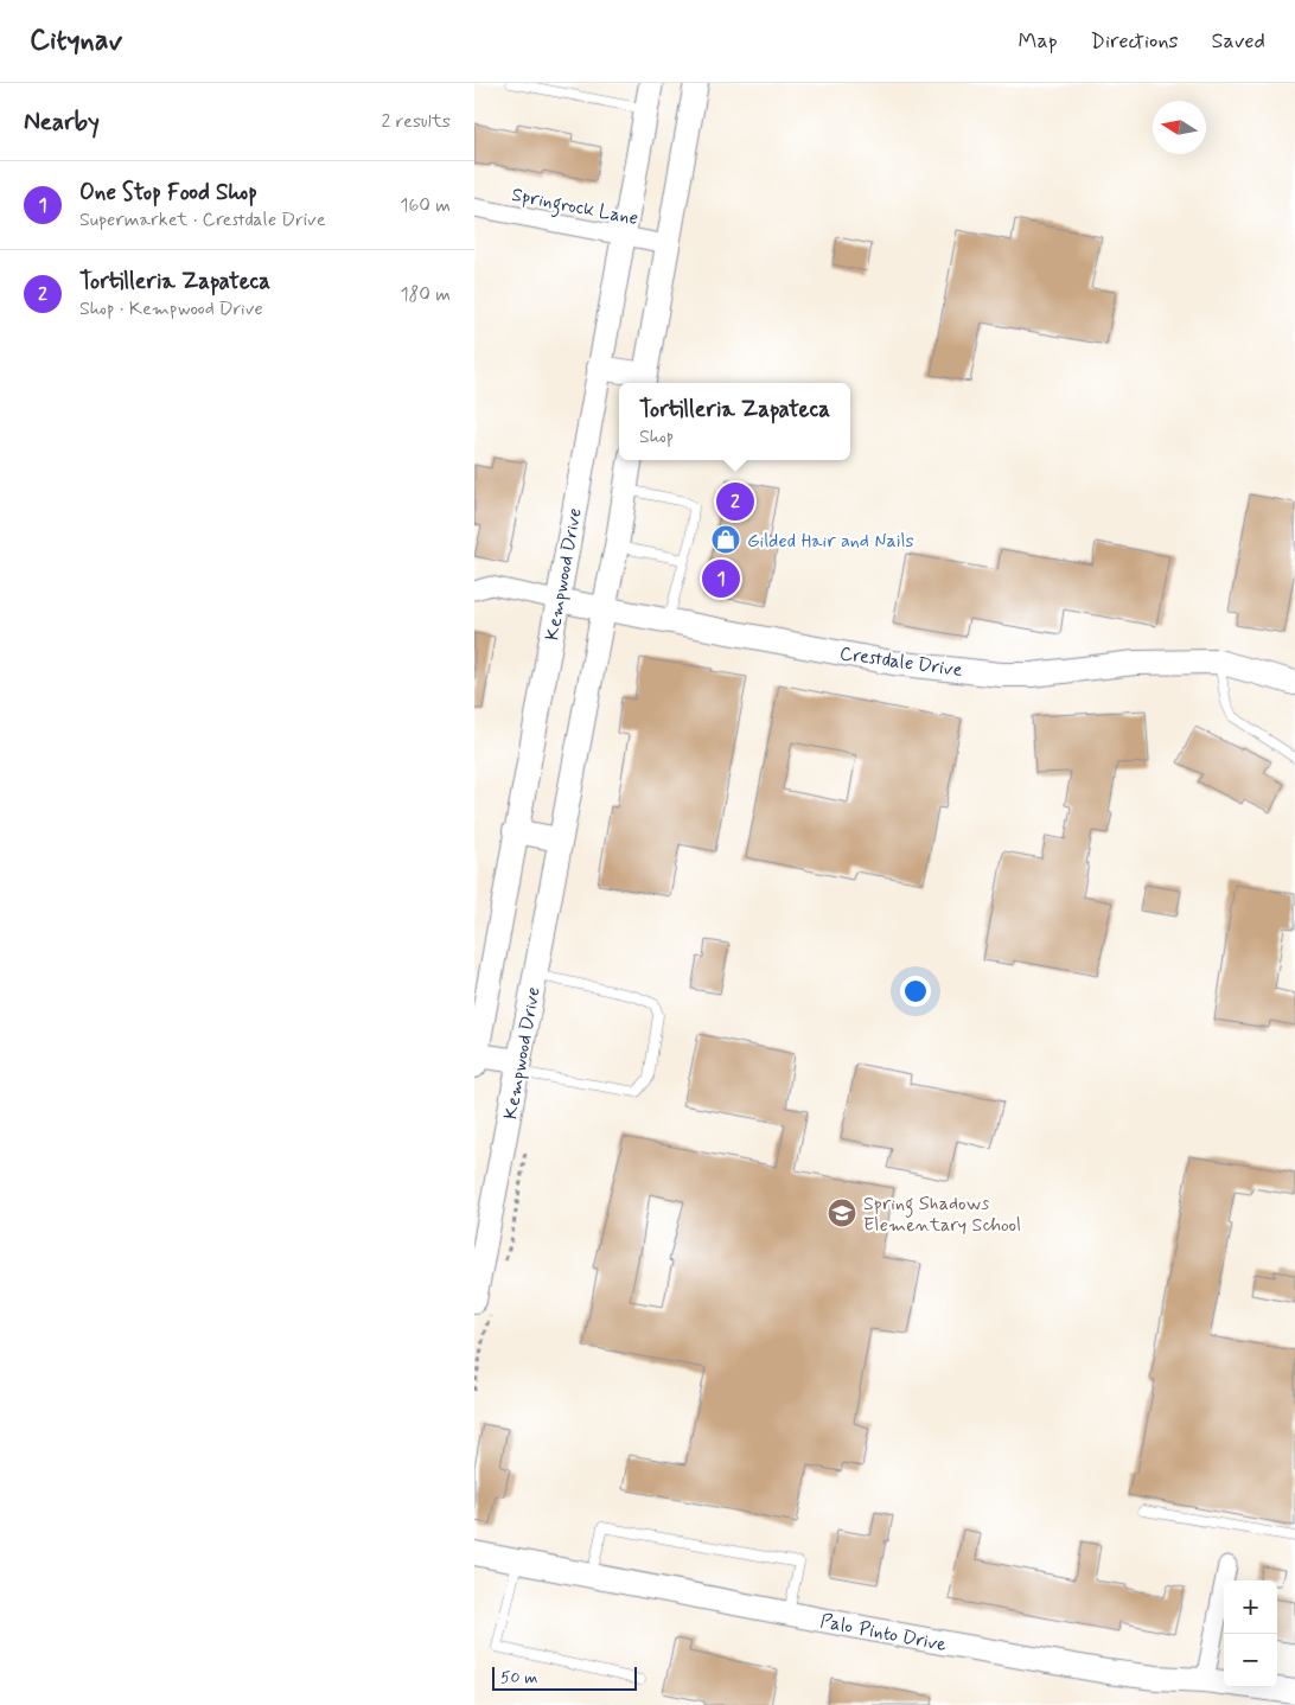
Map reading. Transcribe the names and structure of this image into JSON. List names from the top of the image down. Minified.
{"streets":{"main road":["Kempwood Drive","Crestdale Drive","Palo Pinto Drive"],"street":["Springrock Lane"]},"crossings":[["Springrock Lane","Kempwood Drive"],["Kempwood Drive","Crestdale Drive"]],"places":{"shop":["Gilded Hair and Nails"],"school or university":["Spring Shadows Elementary School"]},"scale_bar":"50 m","north":"left","page":{"header":"Citynav","nav":["Map","Directions","Saved"],"heading":["Nearby","2 results"],"list":[{"mark":"1","name":"One Stop Food Shop","note":"Supermarket · Crestdale Drive","value":"160 m"},{"mark":"2","name":"Tortilleria Zapateca","note":"Shop · Kempwood Drive","value":"180 m"}],"popup":["Tortilleria Zapateca","Shop"],"pins":["2","1"],"map_buttons":["+","−"],"scale":"50 m"}}
